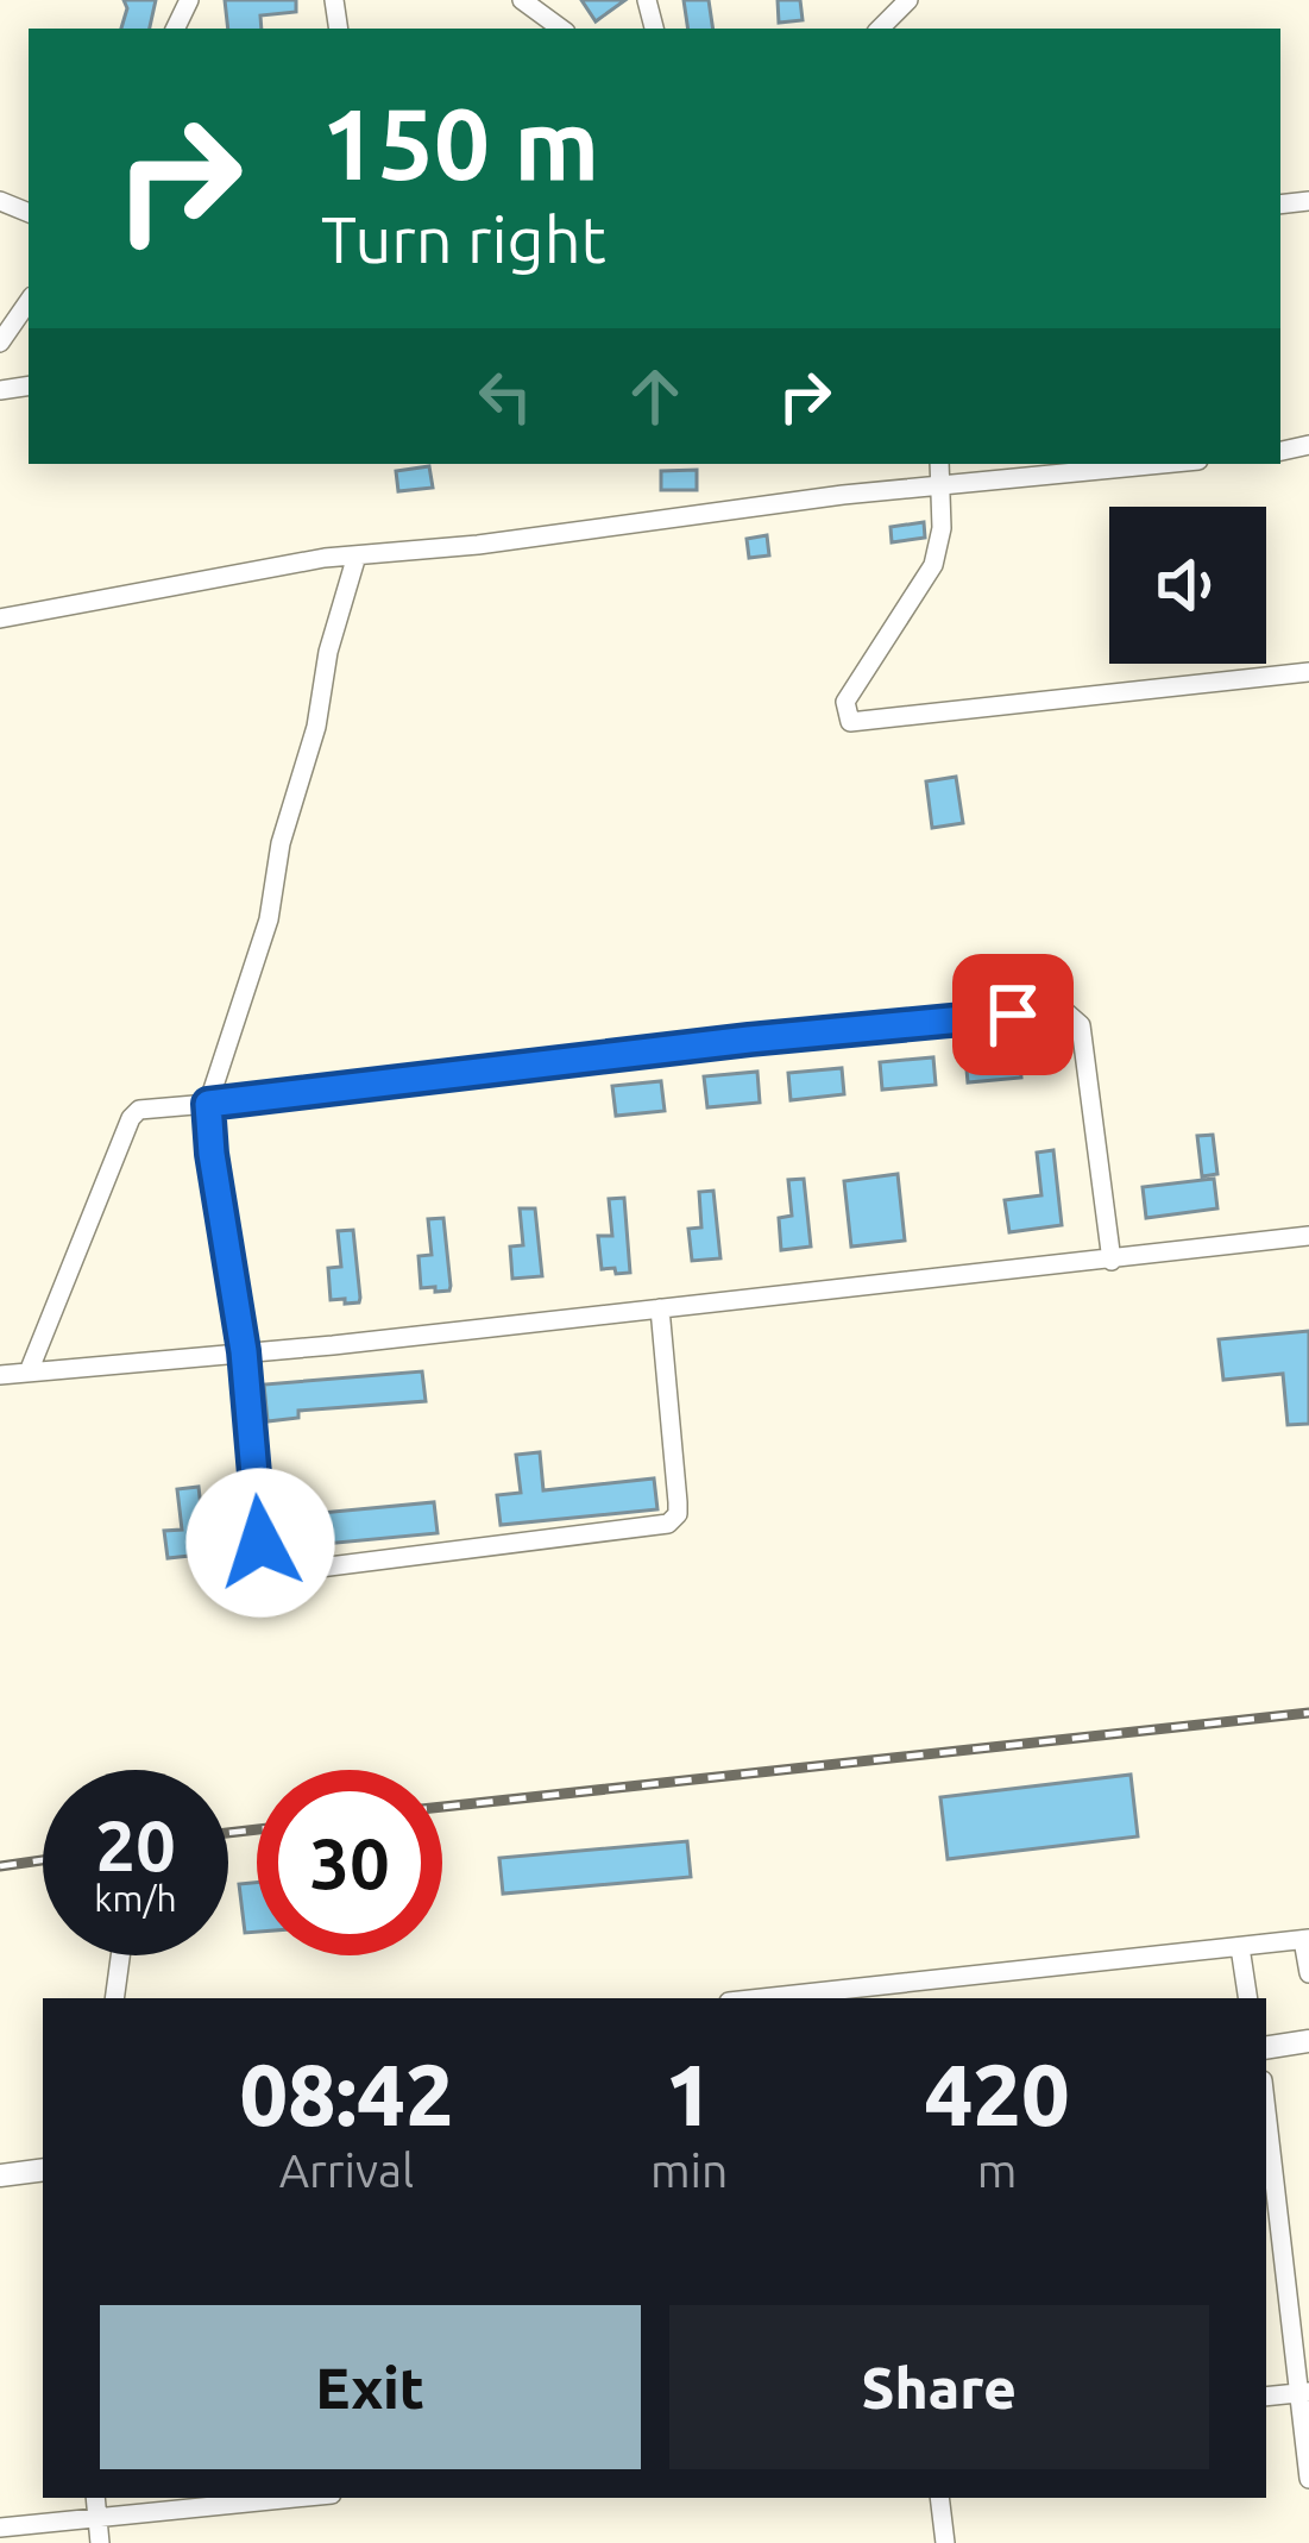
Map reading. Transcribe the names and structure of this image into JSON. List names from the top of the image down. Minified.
{"page":{"turn":["150 m","Turn right"],"speed":"20 km/h","limit":"30","eta":["08:42","Arrival","1","min","420","m"],"buttons":["Exit","Share"]}}
